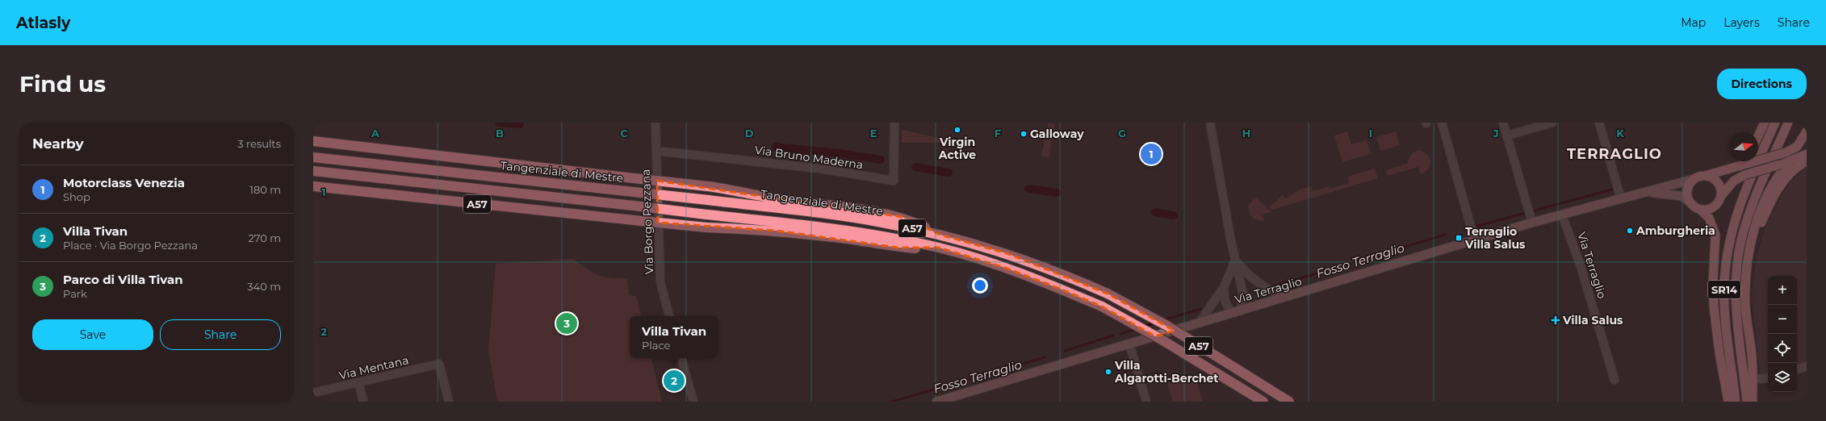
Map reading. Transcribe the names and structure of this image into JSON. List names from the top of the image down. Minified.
{"streets":{"highway":["Tangenziale di Mestre","A57"],"main road":["Via Terraglio","SR14"],"street":["Via Bruno Maderna","Via Borgo Pezzana","Via Mentana"]},"crossings":[["Tangenziale di Mestre","A57"],["Via Terraglio","SR14"]],"districts":["TERRAGLIO"],"water":["Fosso Terraglio"],"places":{"other":["Virgin Active","Galloway","Amburgheria","Villa Algarotti-Berchet"],"transit":["Terraglio Villa Salus"],"health":["Villa Salus"]},"north":"right","page":{"header":"Atlasly","nav":["Map","Layers","Share"],"buttons":["Directions",["Save","Share"]],"title":"Find us","heading":["Nearby","3 results"],"pins":["1","3","2"],"list":[{"mark":"1","name":"Motorclass Venezia","note":"Shop","value":"180 m"},{"mark":"2","name":"Villa Tivan","note":"Place · Via Borgo Pezzana","value":"270 m"},{"mark":"3","name":"Parco di Villa Tivan","note":"Park","value":"340 m"}],"map_buttons":["+","−"],"popup":["Villa Tivan","Place"]},"grid":{"columns":["A","B","C","D","E","F","G","H","I","J","K"],"rows":["1","2"]}}
